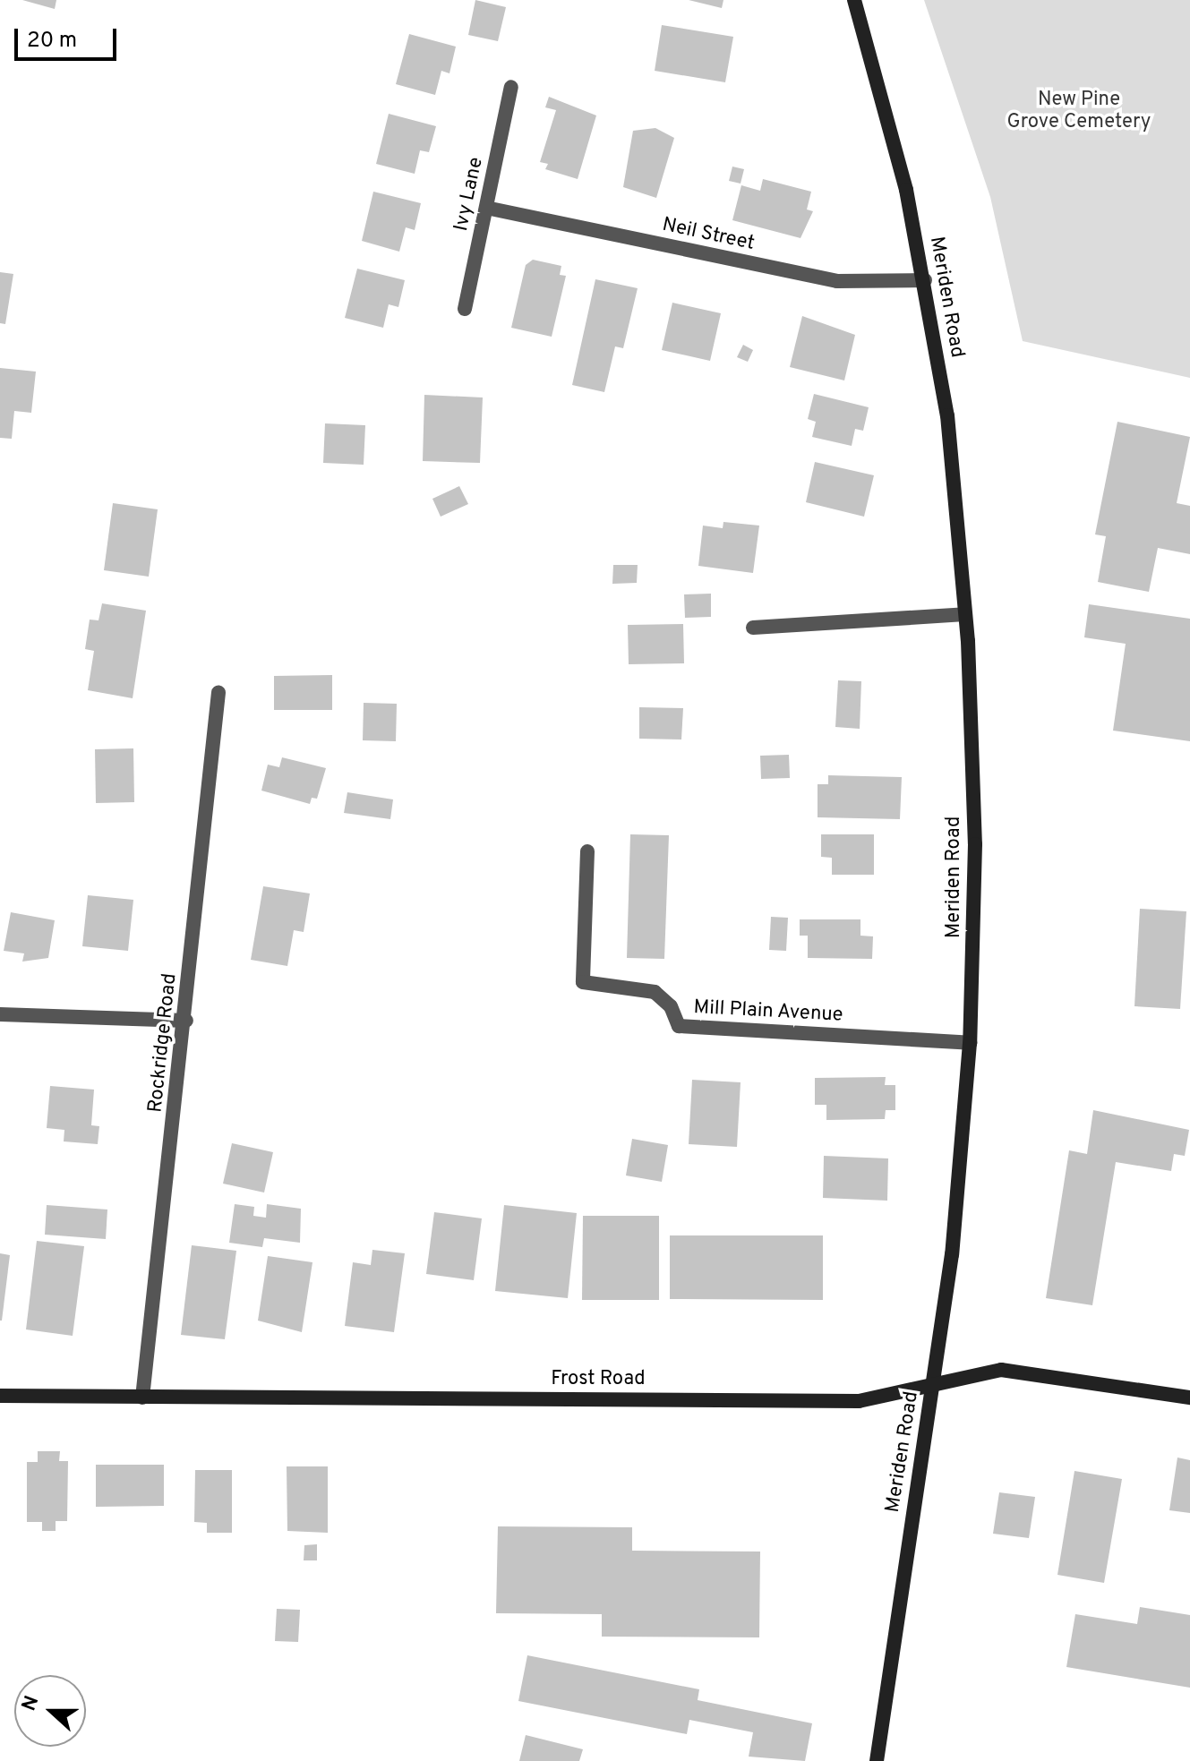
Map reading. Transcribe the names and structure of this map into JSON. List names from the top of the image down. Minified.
{"streets":{"main road":["Meriden Road","Frost Road"],"street":["Ivy Lane","Neil Street","Mill Plain Avenue","Rockridge Road"]},"crossings":[["Ivy Lane","Neil Street"],["Neil Street","Meriden Road"],["Meriden Road","Mill Plain Avenue"],["Meriden Road","Frost Road"],["Rockridge Road","Frost Road"]],"parks":["New Pine Grove Cemetery"],"scale_bar":"20 m","north":"left"}
